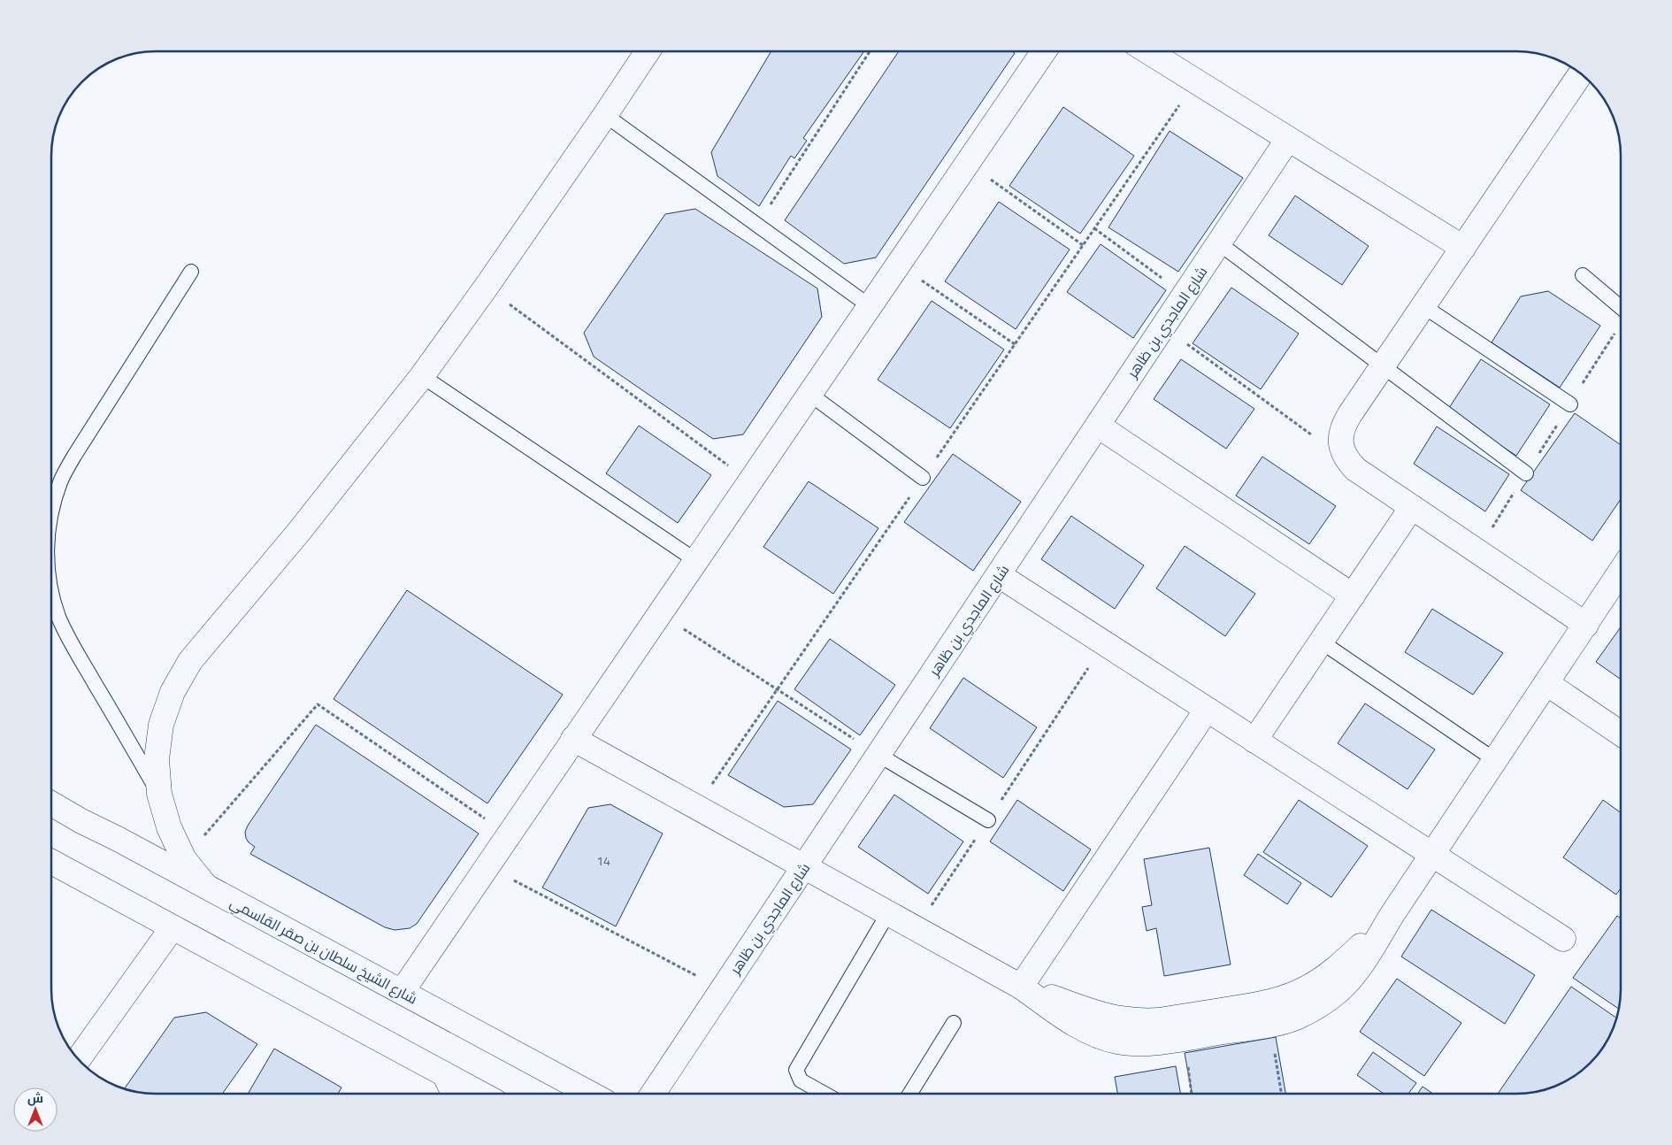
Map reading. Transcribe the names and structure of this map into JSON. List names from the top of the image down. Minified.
{"streets":{"street":["شارع الماجدي بن ظاهر","شارع الشيخ سلطان بن صقر القاسمي"]},"house_numbers":["14"],"north":"top"}
